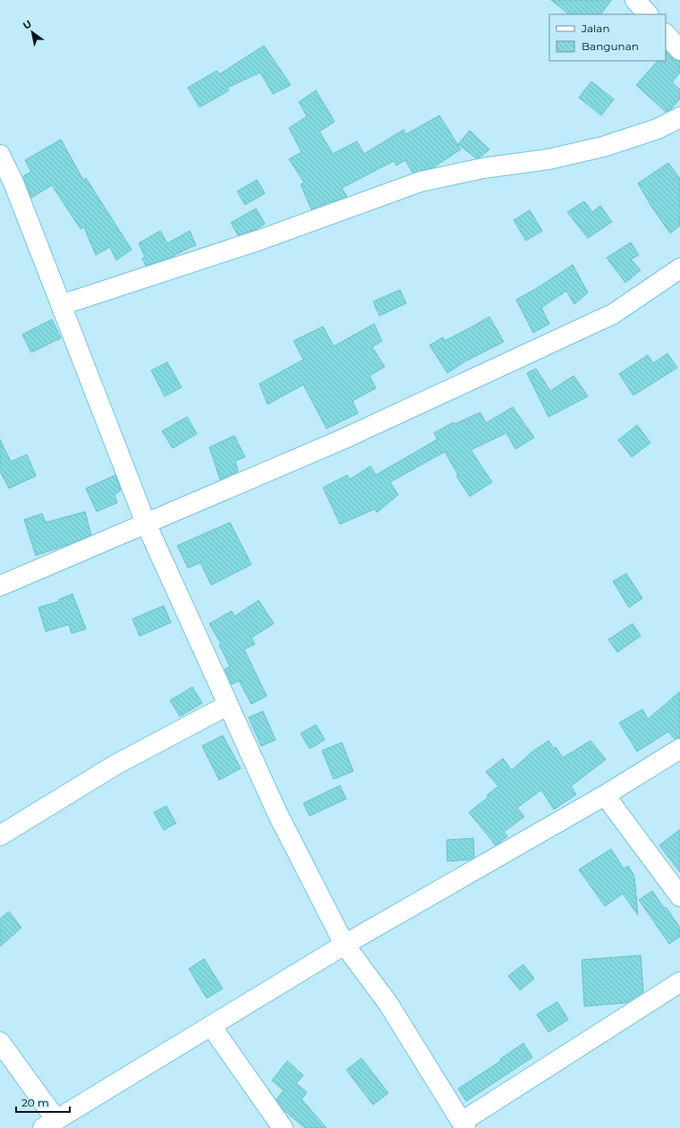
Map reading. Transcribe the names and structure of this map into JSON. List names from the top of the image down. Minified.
{"legend":["Jalan","Bangunan"],"scale_bar":"20 m","north":"top left"}
